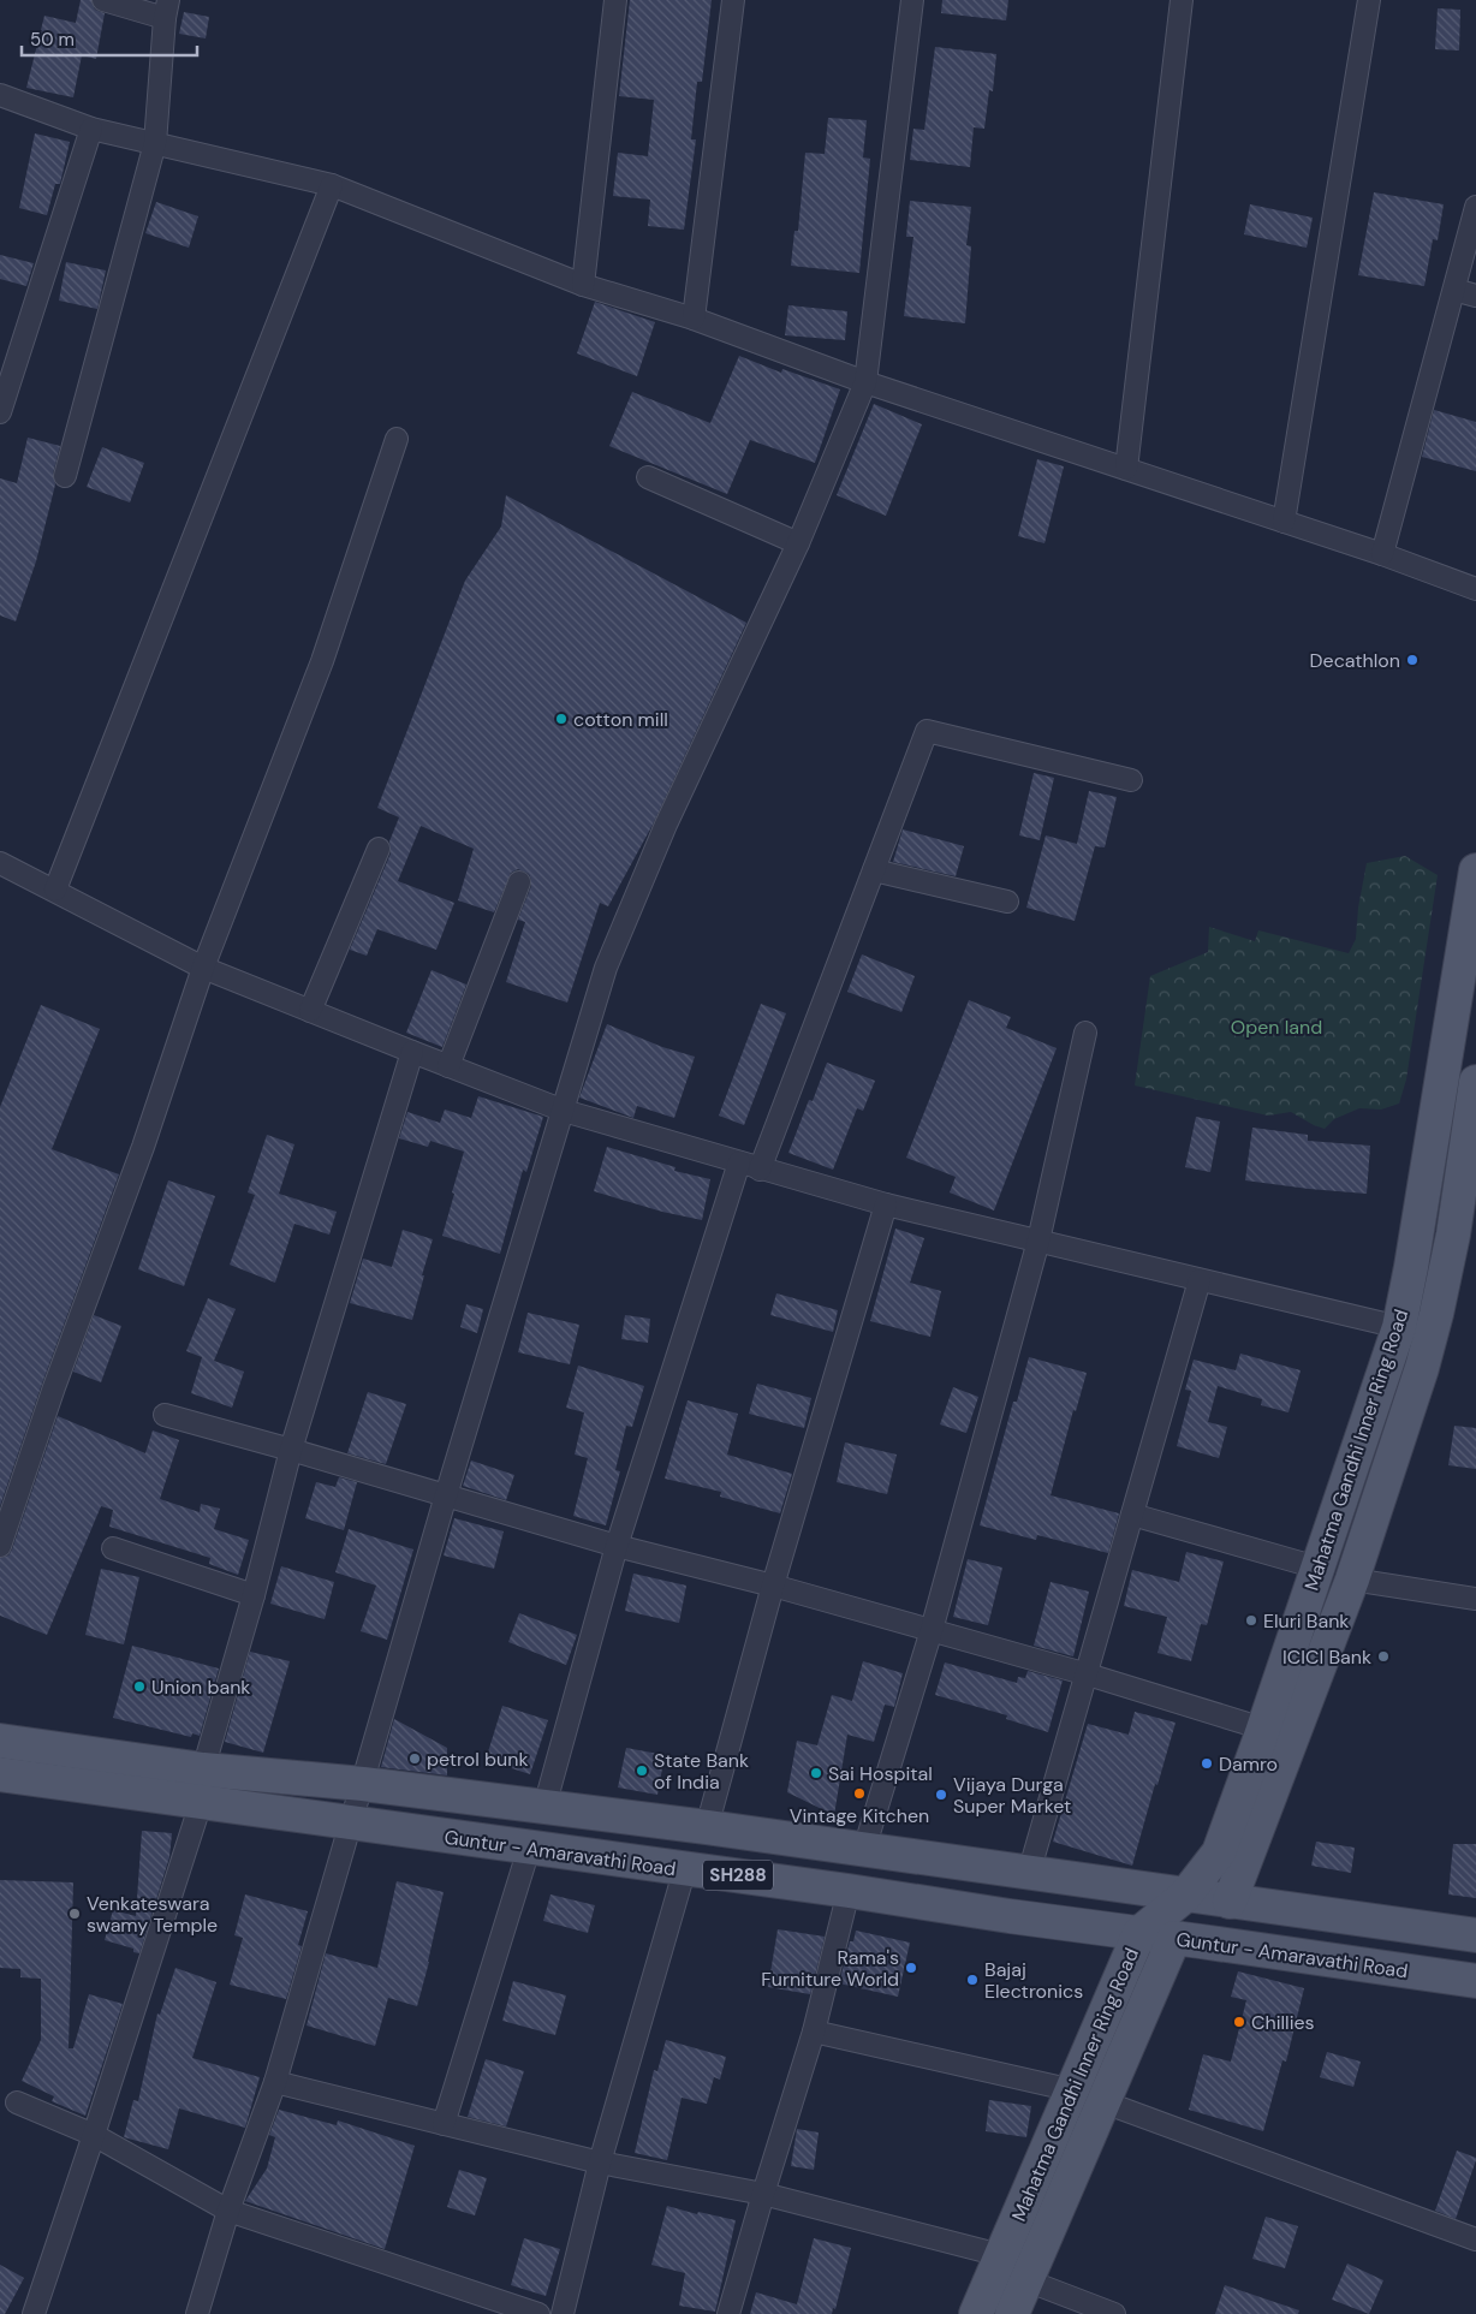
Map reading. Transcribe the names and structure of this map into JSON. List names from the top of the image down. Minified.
{"streets":{"main road":["Mahatma Gandhi Inner Ring Road","Guntur - Amaravathi Road","SH288"]},"crossings":[["Mahatma Gandhi Inner Ring Road","Guntur - Amaravathi Road"],["Mahatma Gandhi Inner Ring Road","SH288"]],"parks":["Open land"],"places":["Decathlon","cotton mill","Eluri Bank","ICICI Bank","Union bank","petrol bunk","Damro","State Bank of India","Sai Hospital","Vintage Kitchen","Vijaya Durga Super Market","Venkateswara swamy Temple","Rama's Furniture World","Bajaj Electronics","Chillies"],"scale_bar":"50 m"}
